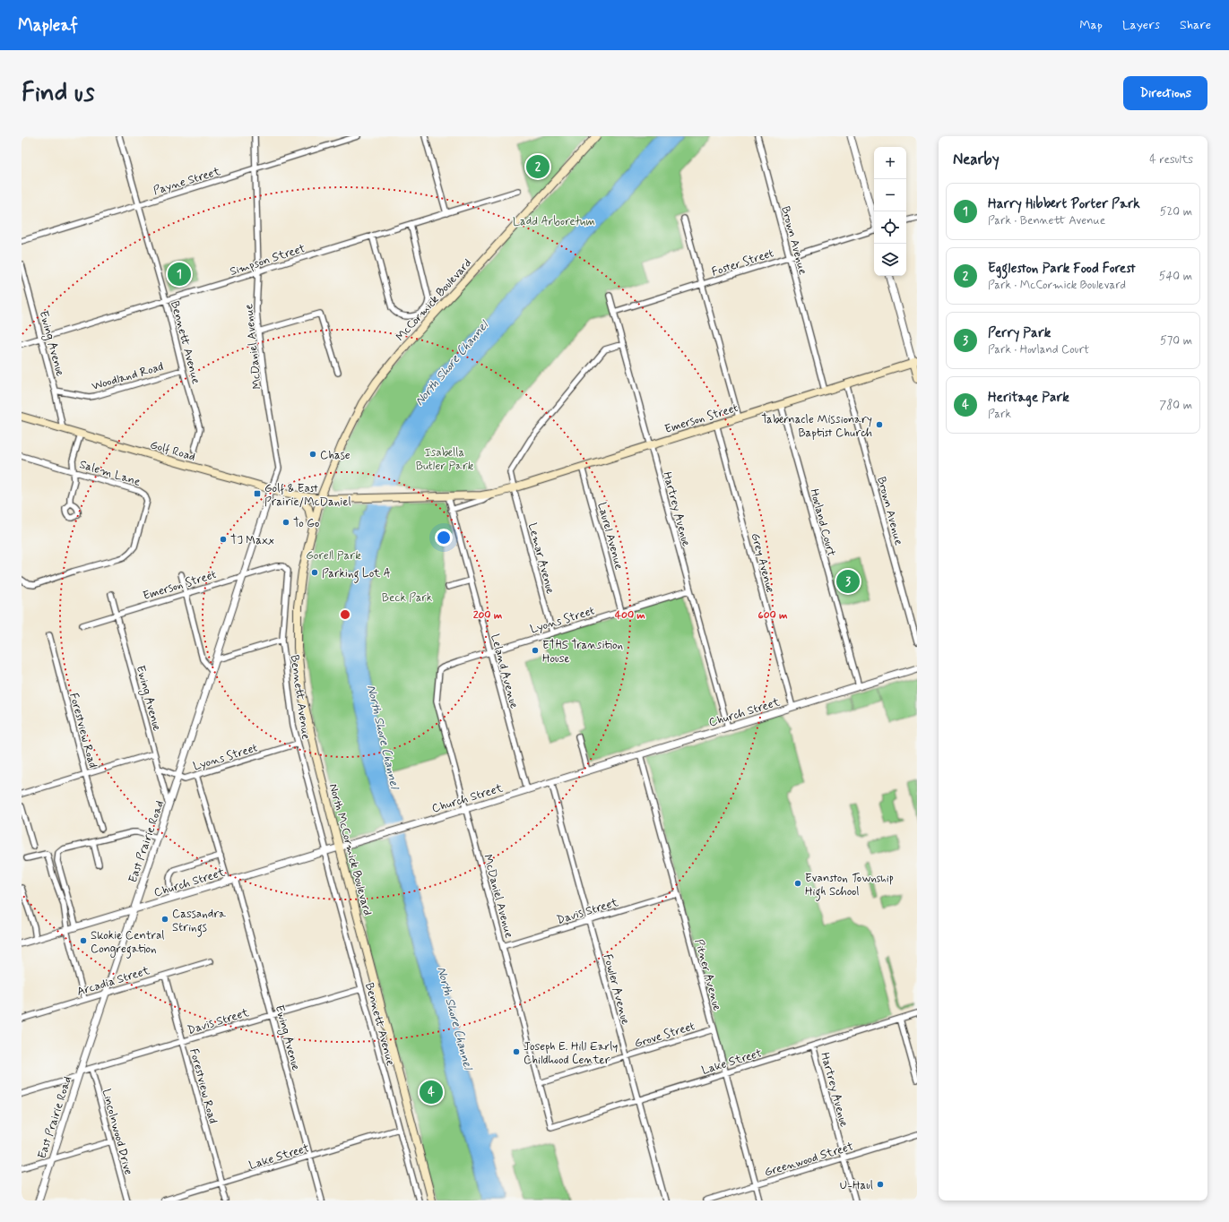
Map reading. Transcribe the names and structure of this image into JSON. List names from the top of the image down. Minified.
{"streets":{"main road":["McCormick Boulevard","Emerson Street","Golf Road","North McCormick Boulevard"],"street":["Payne Street","Brown Avenue","Simpson Street","Foster Street","Bennett Avenue","Ewing Avenue","McDaniel Avenue","Woodland Road","Salem Lane","Hartrey Avenue","Hovland Court","Laurel Avenue","Lemar Avenue","Grey Avenue","Lyons Street","Leland Avenue","Church Street","Forestview Road","East Prairie Road","Davis Street","Pitner Avenue","Arcadia Street","Fowler Avenue","Grove Street","Lake Street","Lincolnwood Drive","Greenwood Street"]},"crossings":[["Payne Street","Bennett Avenue"],["Payne Street","McDaniel Avenue"],["Brown Avenue","Foster Street"],["Brown Avenue","Emerson Street"],["Simpson Street","Bennett Avenue"],["Simpson Street","Ewing Avenue"],["Simpson Street","McDaniel Avenue"],["Foster Street","Hartrey Avenue"],["McCormick Boulevard","Emerson Street"],["McCormick Boulevard","Golf Road"],["McCormick Boulevard","North McCormick Boulevard"],["Bennett Avenue","Woodland Road"],["Bennett Avenue","Emerson Street"],["Bennett Avenue","Lyons Street"],["Bennett Avenue","Church Street"],["Bennett Avenue","Davis Street"],["Bennett Avenue","Lake Street"],["Ewing Avenue","Woodland Road"],["Ewing Avenue","Emerson Street"],["Ewing Avenue","Golf Road"],["Ewing Avenue","Lyons Street"],["Ewing Avenue","Church Street"],["Ewing Avenue","East Prairie Road"],["Ewing Avenue","Davis Street"],["Ewing Avenue","Lake Street"],["McDaniel Avenue","Golf Road"],["McDaniel Avenue","Lyons Street"],["McDaniel Avenue","Church Street"],["McDaniel Avenue","East Prairie Road"],["McDaniel Avenue","Davis Street"],["McDaniel Avenue","Grove Street"],["McDaniel Avenue","Lake Street"],["Emerson Street","Golf Road"],["Emerson Street","Hartrey Avenue"],["Emerson Street","Hovland Court"],["Emerson Street","Laurel Avenue"],["Emerson Street","Lemar Avenue"],["Emerson Street","Grey Avenue"],["Emerson Street","Leland Avenue"],["Emerson Street","East Prairie Road"],["Emerson Street","North McCormick Boulevard"],["Golf Road","East Prairie Road"],["Golf Road","North McCormick Boulevard"],["Hartrey Avenue","Lyons Street"],["Hartrey Avenue","Church Street"],["Hartrey Avenue","Lake Street"],["Hartrey Avenue","Greenwood Street"],["Hovland Court","Church Street"],["Laurel Avenue","Lyons Street"],["Lemar Avenue","Lyons Street"],["Grey Avenue","Church Street"],["Lyons Street","Leland Avenue"],["Lyons Street","East Prairie Road"],["Leland Avenue","Church Street"],["Church Street","East Prairie Road"],["Church Street","North McCormick Boulevard"],["Church Street","Pitner Avenue"],["Church Street","Fowler Avenue"],["Forestview Road","Davis Street"],["Forestview Road","Arcadia Street"],["Forestview Road","Lake Street"],["East Prairie Road","Davis Street"],["East Prairie Road","Arcadia Street"],["Davis Street","Pitner Avenue"],["Davis Street","Fowler Avenue"],["Davis Street","Lincolnwood Drive"],["Pitner Avenue","Grove Street"],["Pitner Avenue","Lake Street"],["Pitner Avenue","Greenwood Street"],["Fowler Avenue","Grove Street"],["Fowler Avenue","Lake Street"]],"water":["North Shore Channel"],"parks":["Ladd Arboretum","Isabella Butler Park","Gorell Park","Beck Park"],"places":{"other":["Tabernacle Missionary Baptist Church","Chase","To Go","TJ Maxx","Parking Lot A","ETHS Transition House","Evanston Township High School","Cassandra Strings","Skokie Central Congregation","Joseph E. Hill Early Childhood Center","U-Haul"],"transit":["Golf & East Prairie/McDaniel"]},"page":{"header":"Mapleaf","nav":["Map","Layers","Share"],"buttons":"Directions","title":"Find us","heading":["Nearby","4 results"],"map_buttons":["+","−"],"pins":["2","1","3","4"],"list":[{"mark":"1","name":"Harry Hibbert Porter Park","note":"Park · Bennett Avenue","value":"520 m"},{"mark":"2","name":"Eggleston Park Food Forest","note":"Park · McCormick Boulevard","value":"540 m"},{"mark":"3","name":"Perry Park","note":"Park · Hovland Court","value":"570 m"},{"mark":"4","name":"Heritage Park","note":"Park","value":"780 m"}]},"rings":["200 m","400 m","600 m"]}
